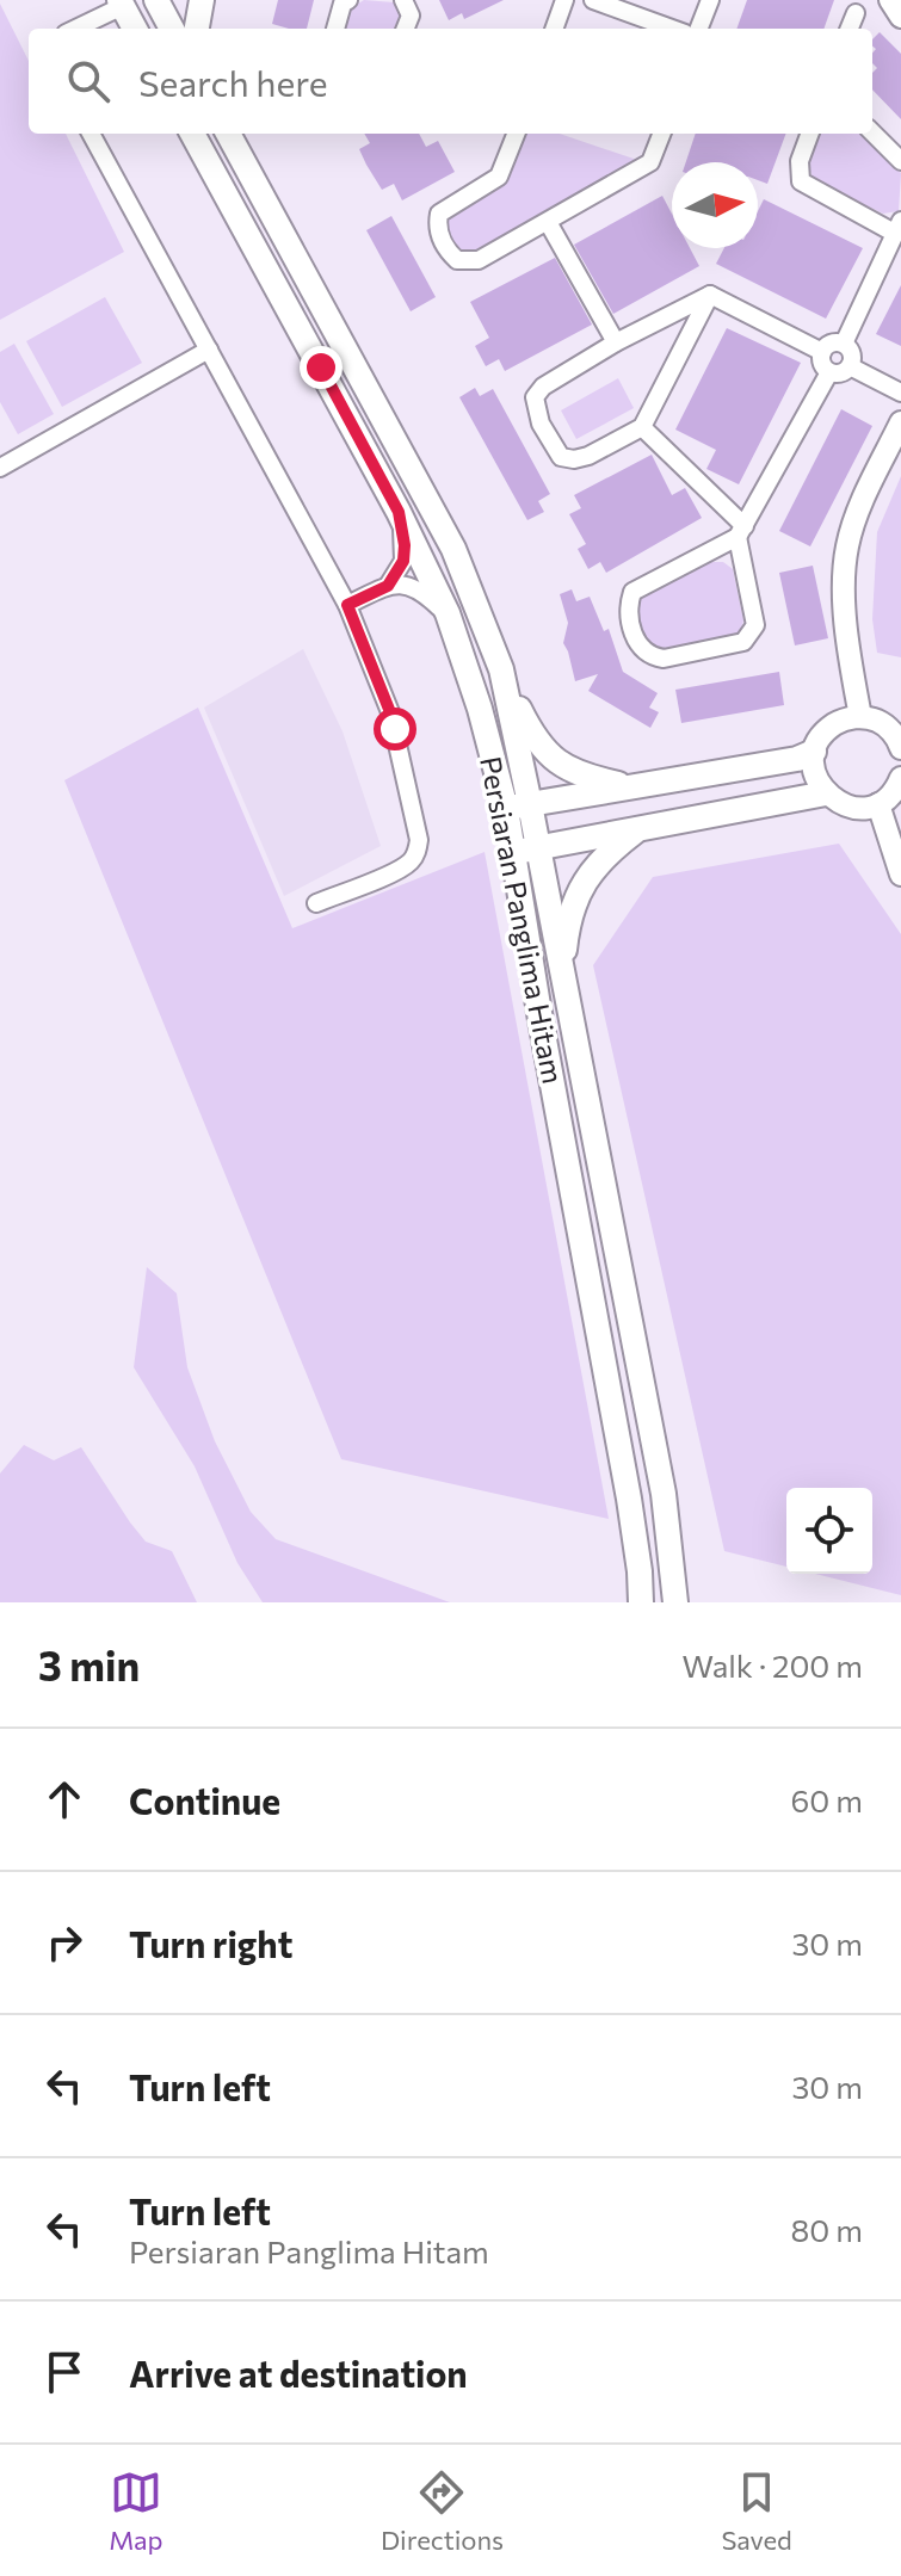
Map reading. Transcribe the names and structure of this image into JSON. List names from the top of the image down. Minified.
{"streets":{"main road":["Persiaran Panglima Hitam"]},"north":"right","page":{"search":"Search here","heading":["3 min","Walk · 200 m"],"list":[["Continue","60 m"],["Turn right","30 m"],["Turn left","30 m"],["Turn left","Persiaran Panglima Hitam","80 m"],"Arrive at destination"],"nav":["Map","Directions","Saved"]}}
